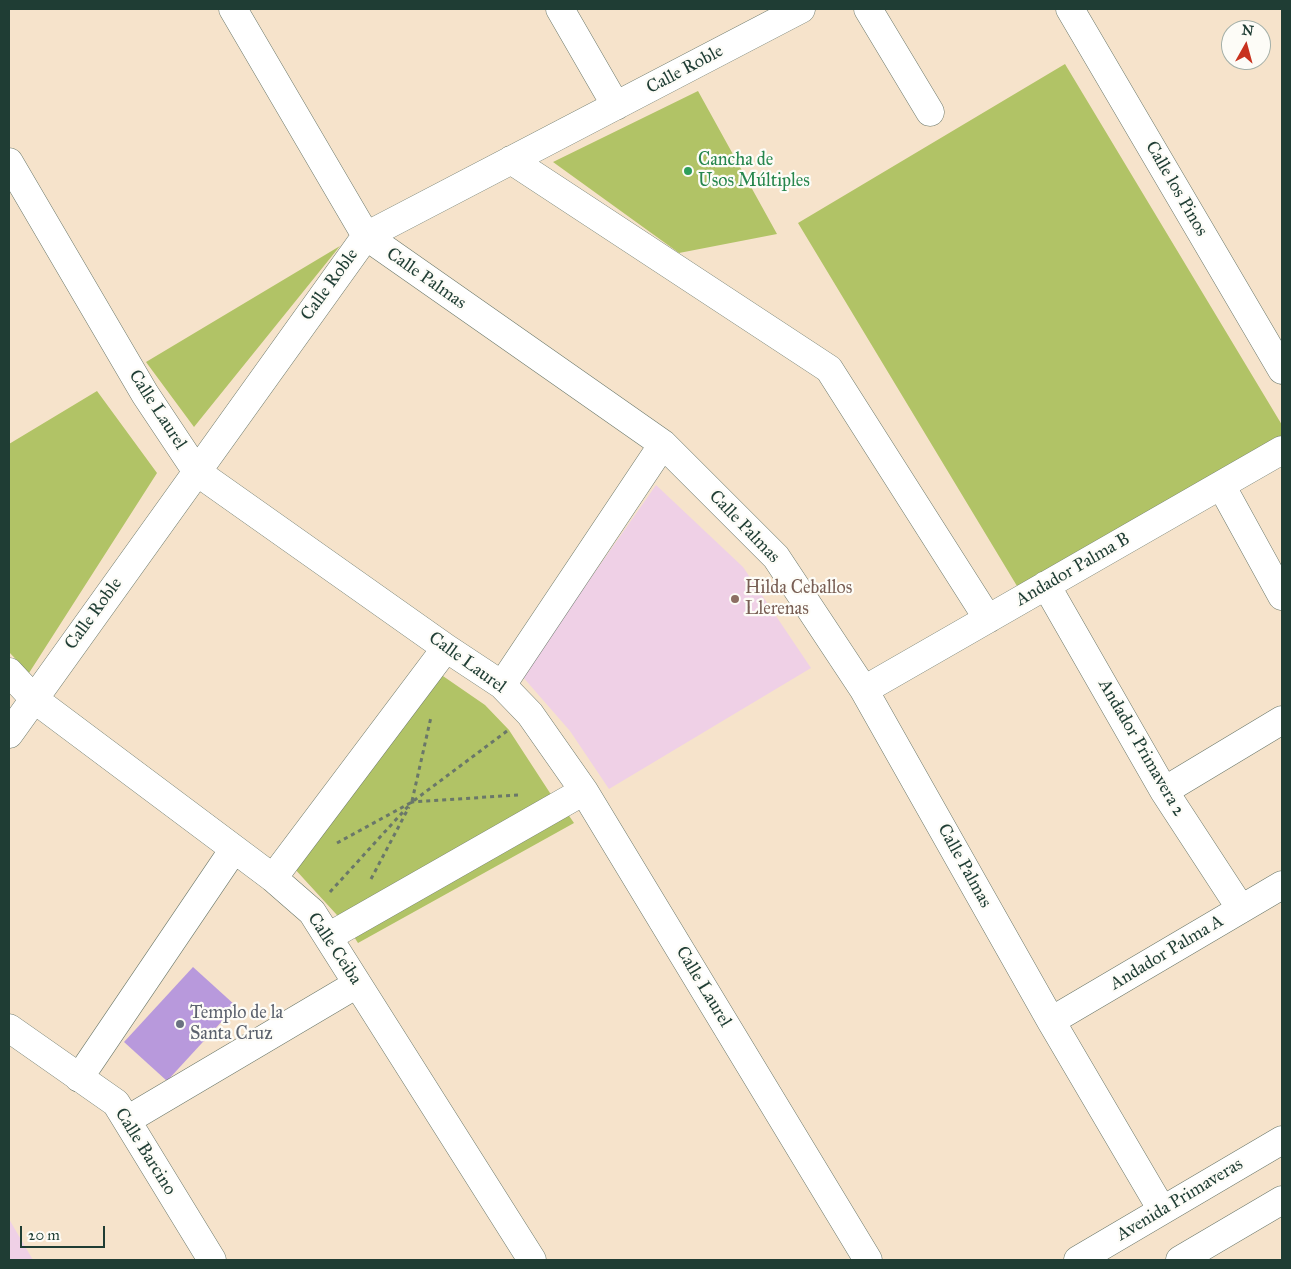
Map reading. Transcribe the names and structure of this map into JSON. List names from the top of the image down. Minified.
{"streets":{"street":["Calle Roble","Calle los Pinos","Calle Palmas","Calle Laurel","Andador Palma B","Andador Primavera 2","Calle Ceiba","Andador Palma A","Calle Barcino","Avenida Primaveras"]},"crossings":[["Calle Roble","Calle Palmas"],["Calle Roble","Calle Laurel"],["Calle Roble","Calle Ceiba"],["Calle Palmas","Andador Palma B"],["Calle Palmas","Andador Palma A"],["Calle Palmas","Avenida Primaveras"],["Andador Palma B","Andador Primavera 2"],["Andador Primavera 2","Andador Palma A"]],"places":["Cancha de Usos Múltiples","Hilda Ceballos Llerenas","Templo de la Santa Cruz"],"scale_bar":"20 m","north":"top"}
